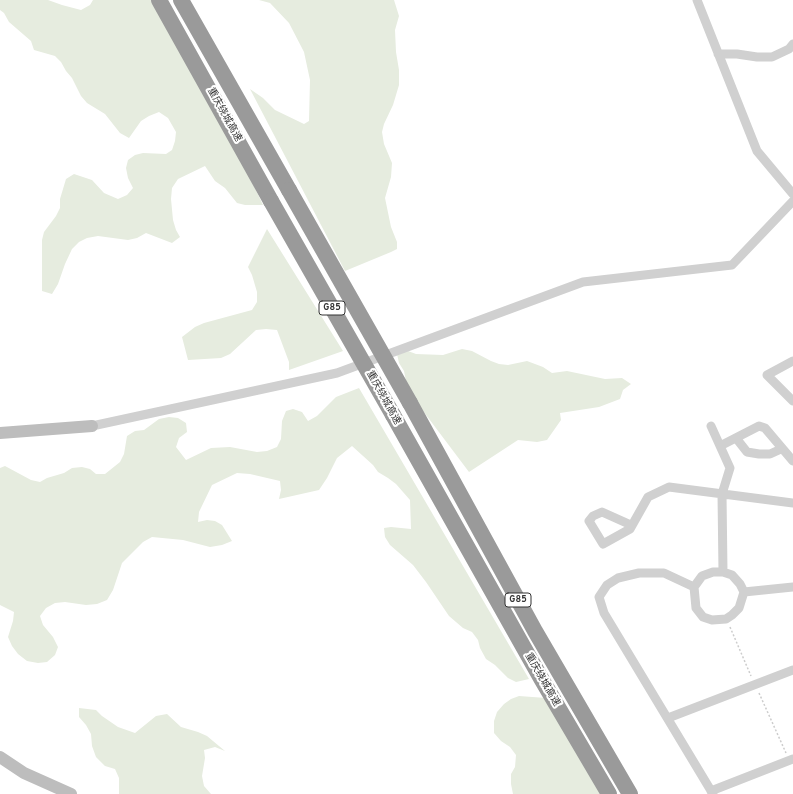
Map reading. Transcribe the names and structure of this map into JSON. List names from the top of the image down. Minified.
{"streets":{"highway":["重庆绕城高速","G85"]}}
